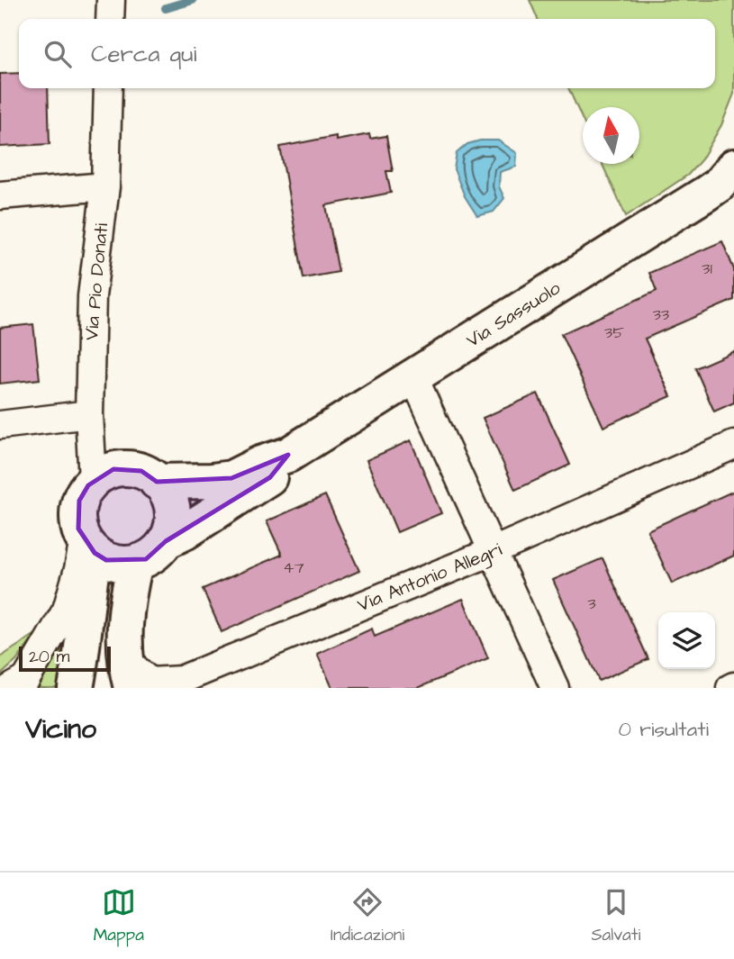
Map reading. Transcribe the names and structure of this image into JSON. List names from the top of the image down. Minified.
{"streets":{"street":["Via Pio Donati","Via Sassuolo","Via Antonio Allegri"]},"crossings":[["Via Pio Donati","Via Sassuolo"]],"house_numbers":["31","33","35","47","3"],"scale_bar":"20 m","north":"top","page":{"search":"Cerca qui","scale":"20 m","heading":["Vicino","0 risultati"],"nav":["Mappa","Indicazioni","Salvati"]}}
